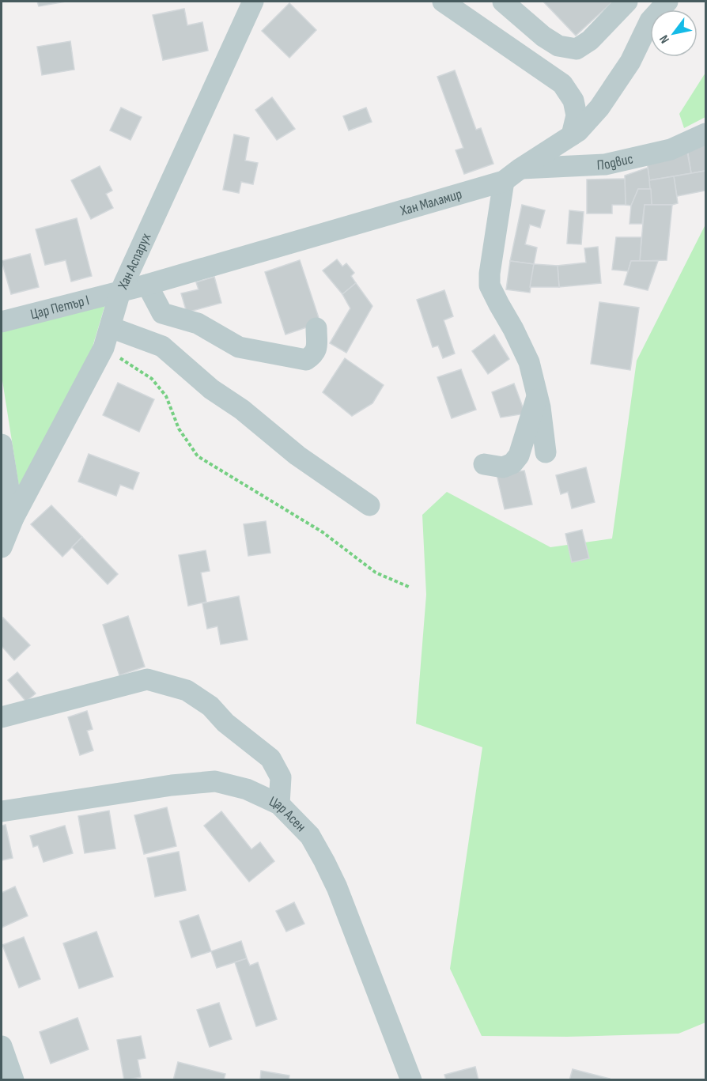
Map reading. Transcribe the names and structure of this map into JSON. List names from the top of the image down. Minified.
{"streets":{"street":["Подвис","Хан Маламир","Хан Аспарух","Цар Петър I","Цар Асен"]},"crossings":[["Подвис","Хан Маламир"],["Хан Маламир","Хан Аспарух"],["Хан Маламир","Цар Петър I"],["Хан Аспарух","Цар Петър I"]],"north":"bottom left"}
